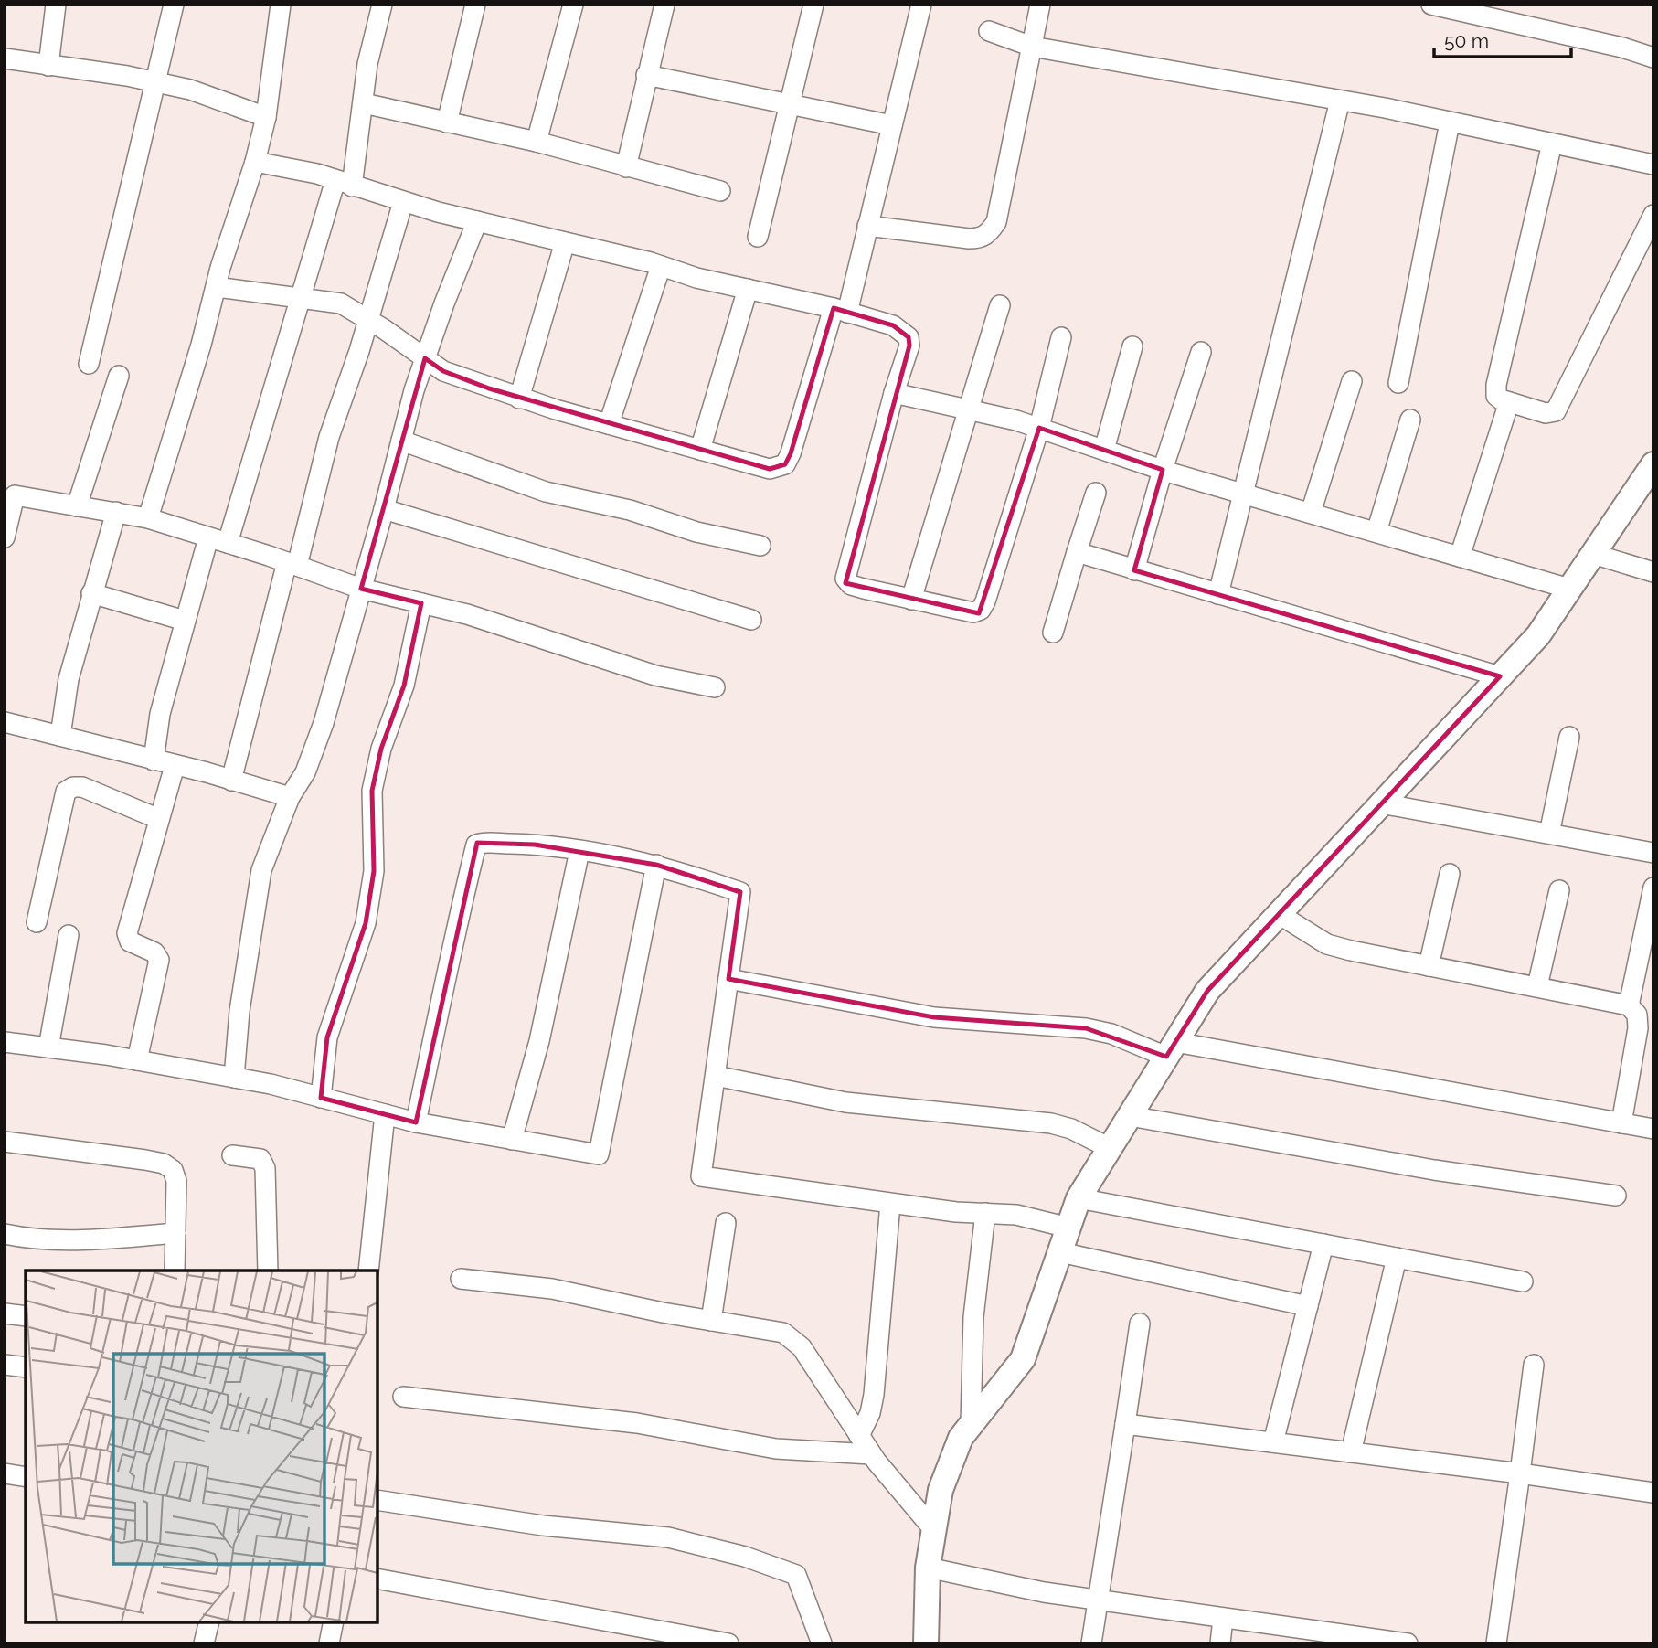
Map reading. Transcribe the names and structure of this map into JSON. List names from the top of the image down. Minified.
{"scale_bar":"50 m"}
